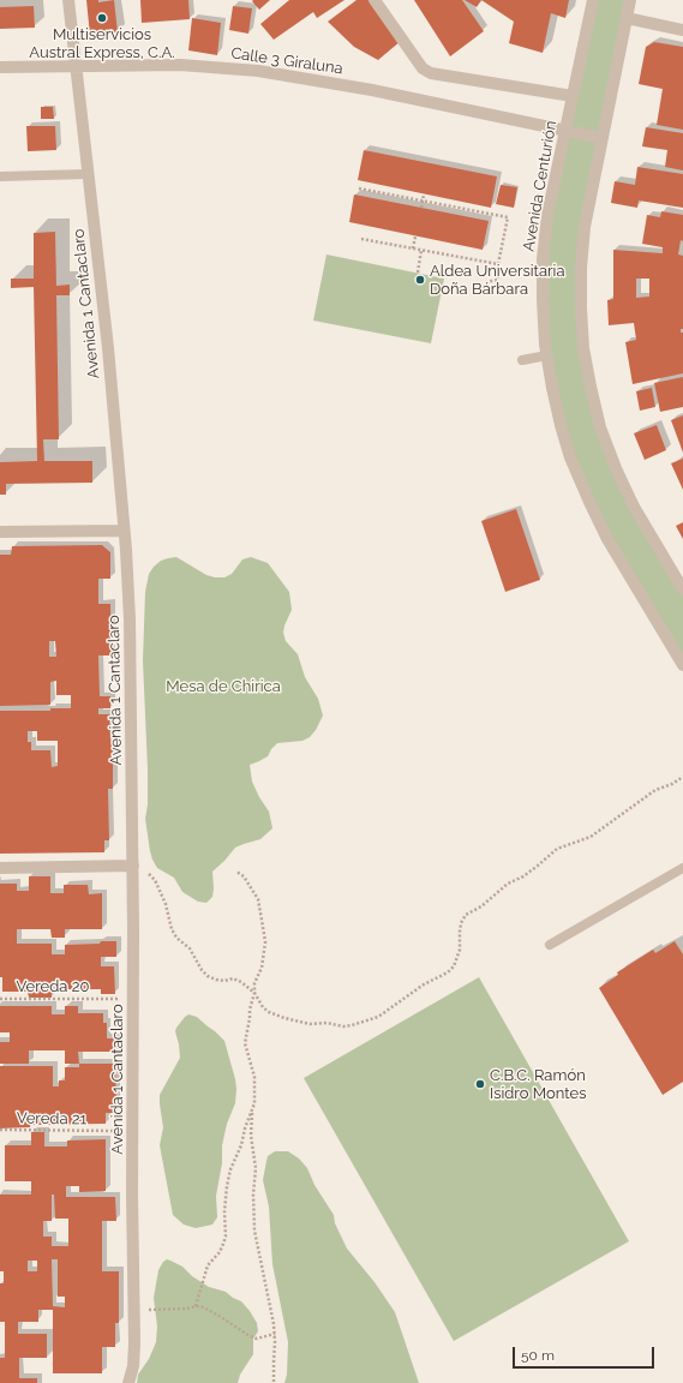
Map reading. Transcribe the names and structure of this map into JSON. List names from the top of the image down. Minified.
{"streets":{"street":["Calle 3 Giraluna","Avenida Centurión","Avenida 1 Cantaclaro"],"path":["Vereda 20","Vereda 21"]},"crossings":[["Calle 3 Giraluna","Avenida Centurión"],["Calle 3 Giraluna","Avenida 1 Cantaclaro"],["Avenida 1 Cantaclaro","Vereda 20"],["Avenida 1 Cantaclaro","Vereda 21"]],"parks":["Mesa de Chirica"],"places":["Multiservicios Austral Express, C.A.","Aldea Universitaria Doña Bárbara","C.B.C. Ramón Isidro Montes"],"scale_bar":"50 m"}
